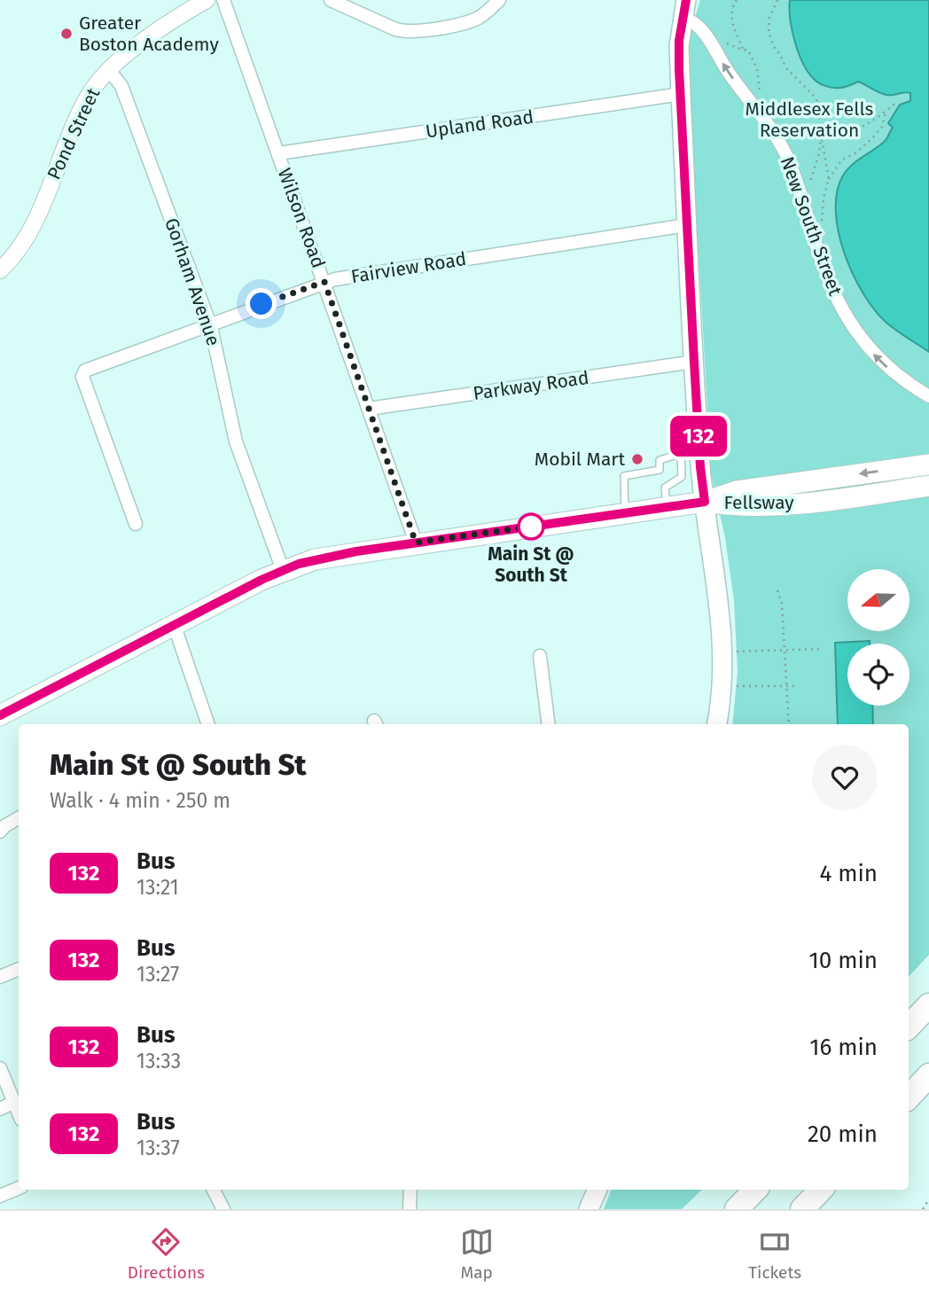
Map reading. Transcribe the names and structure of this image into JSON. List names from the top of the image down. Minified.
{"streets":{"main road":["Fellsway"],"street":["Upland Road","Pond Street","Wilson Road","New South Street","Fairview Road","Gorham Avenue","Parkway Road"]},"crossings":[["Upland Road","Wilson Road"],["Pond Street","Gorham Avenue"],["Wilson Road","Fairview Road"],["Wilson Road","Parkway Road"],["Fairview Road","Gorham Avenue"]],"one_way":["New South Street"],"parks":["Middlesex Fells Reservation"],"places":["Greater Boston Academy","Mobil Mart","Main St @ South St"],"lines":["bus line 132"],"north":"left","page":{"on_map":"132","heading":["Main St @ South St","Walk · 4 min · 250 m"],"list":[{"mark":"132","name":"Bus","note":"13:21","value":"4 min"},{"mark":"132","name":"Bus","note":"13:27","value":"10 min"},{"mark":"132","name":"Bus","note":"13:33","value":"16 min"},{"mark":"132","name":"Bus","note":"13:37","value":"20 min"}],"tabs":["Directions","Map","Tickets"]}}
